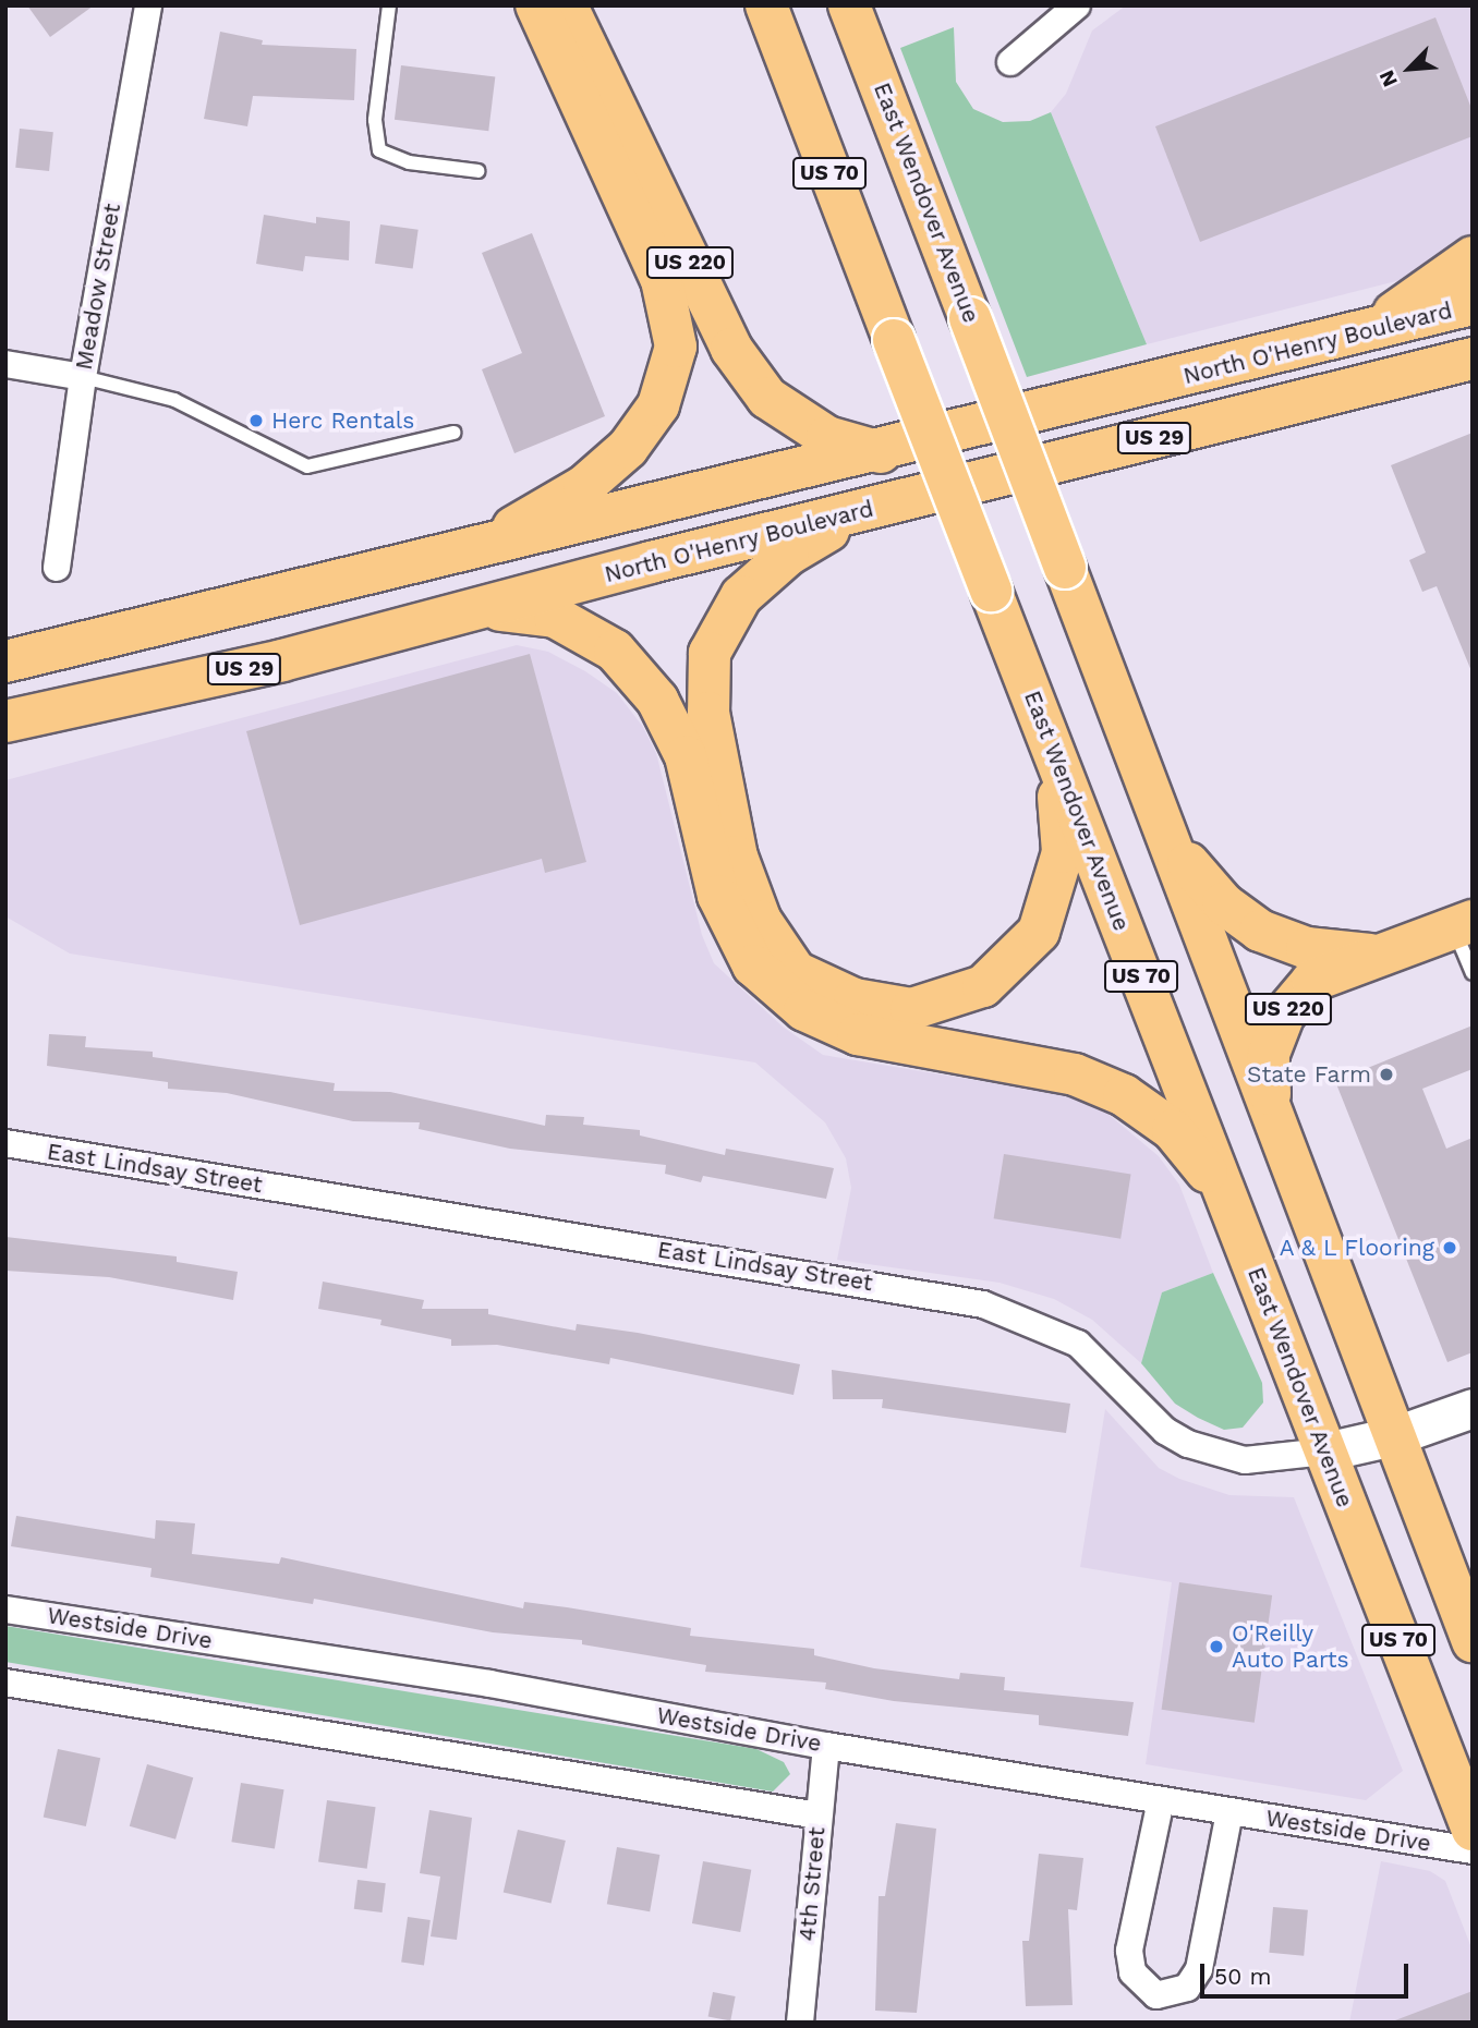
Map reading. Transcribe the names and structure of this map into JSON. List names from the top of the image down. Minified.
{"streets":{"highway":["US 70","East Wendover Avenue","US 220","North O'Henry Boulevard","US 29"],"main road":["East Lindsay Street"],"street":["Meadow Street","Westside Drive","4th Street"]},"crossings":[["East Wendover Avenue","US 220"],["East Wendover Avenue","East Lindsay Street"],["US 220","North O'Henry Boulevard"],["Westside Drive","4th Street"]],"places":["Herc Rentals","State Farm","A & L Flooring","O'Reilly Auto Parts"],"scale_bar":"50 m","north":"bottom left"}
